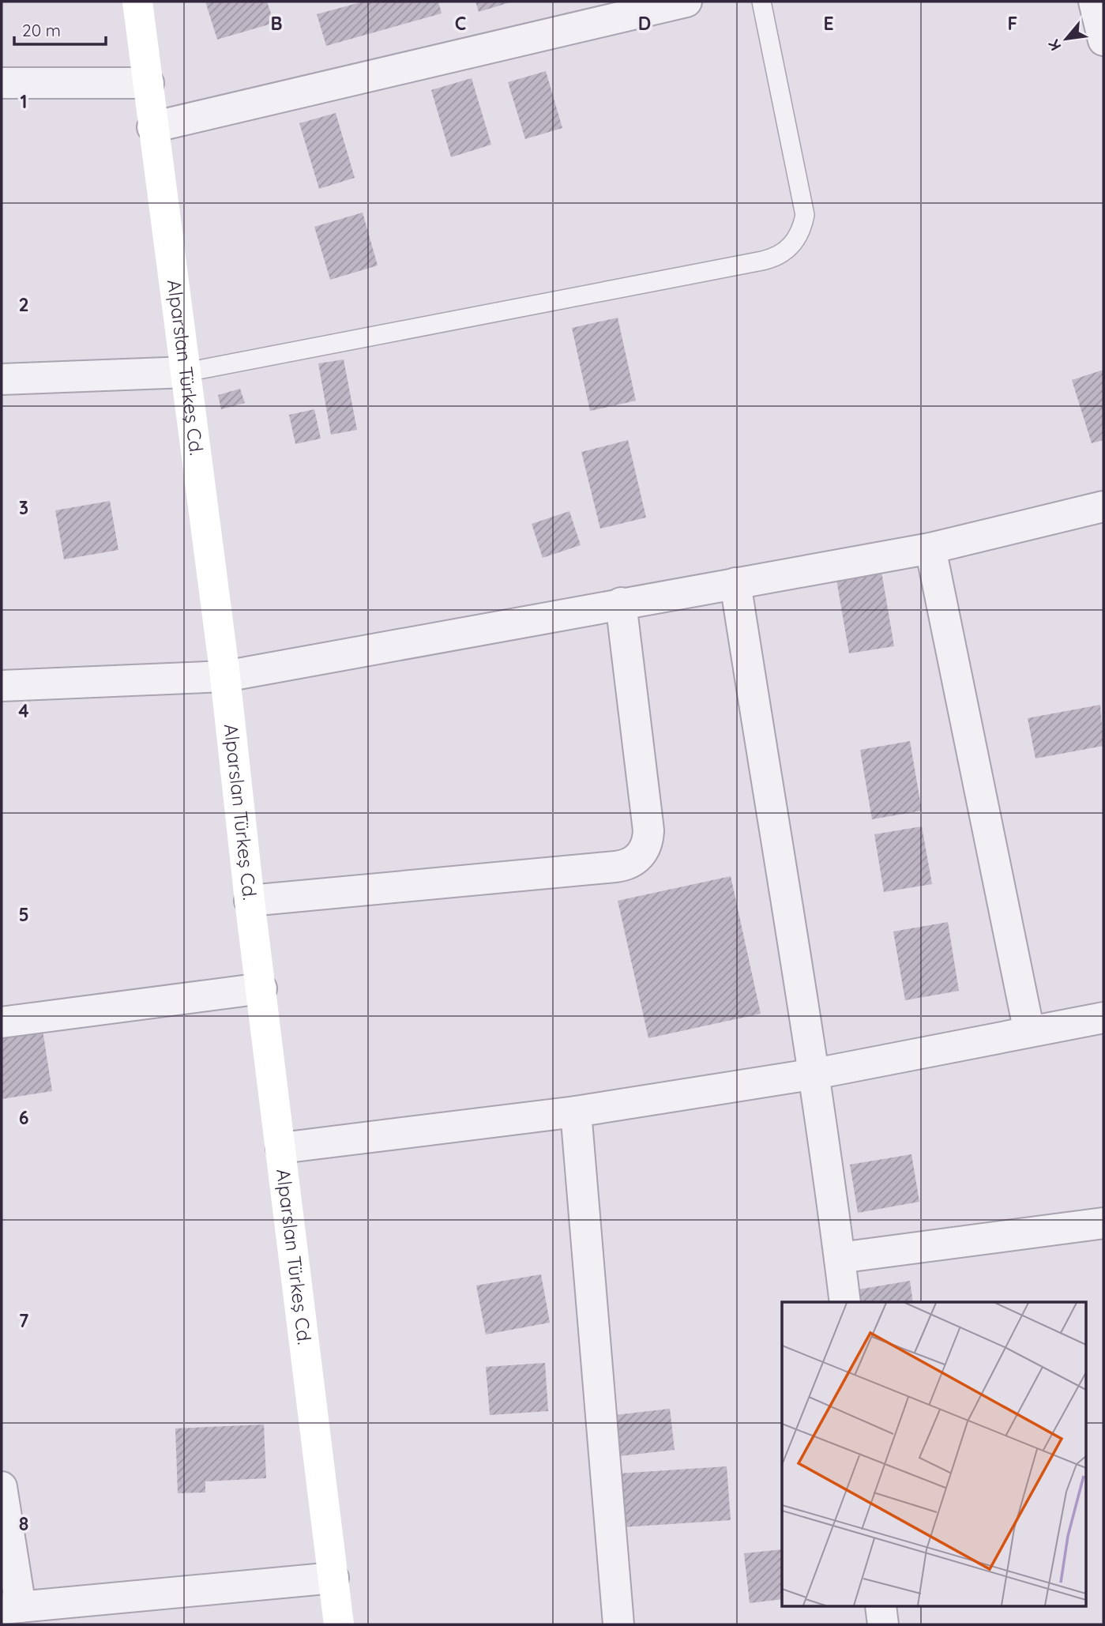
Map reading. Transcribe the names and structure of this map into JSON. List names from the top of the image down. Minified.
{"streets":{"street":["Alparslan Türkeş Cd."]},"scale_bar":"20 m","north":"bottom left","grid":{"columns":["B","C","D","E","F"],"rows":["1","2","3","4","5","6","7","8"]}}
